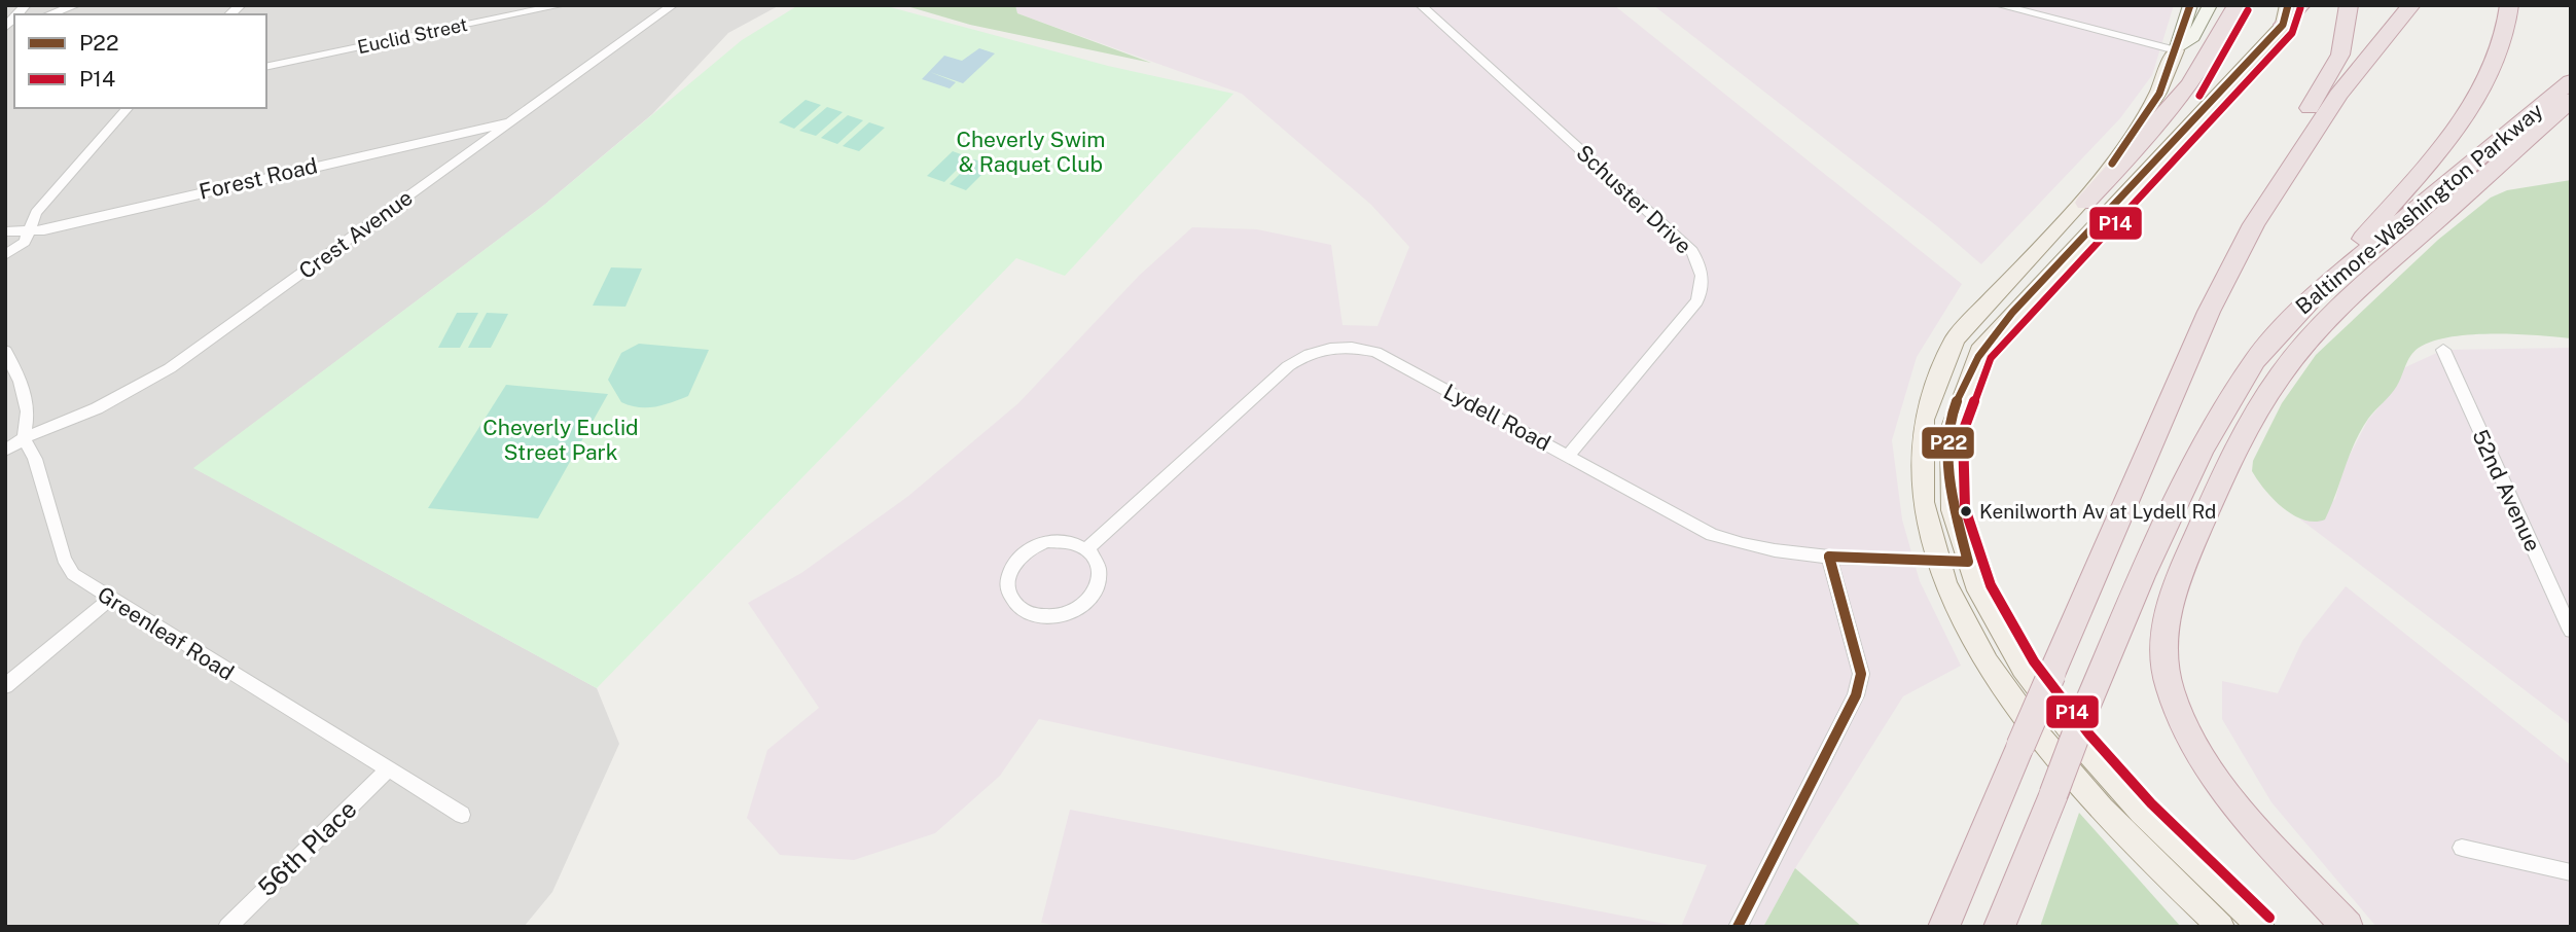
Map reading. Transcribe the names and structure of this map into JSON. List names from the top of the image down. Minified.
{"streets":{"highway":["Baltimore-Washington Parkway"],"street":["Euclid Street","Forest Road","Schuster Drive","Crest Avenue","Lydell Road","52nd Avenue","Greenleaf Road","56th Place"]},"crossings":[["Forest Road","Crest Avenue"],["Schuster Drive","Lydell Road"],["Crest Avenue","Greenleaf Road"],["Greenleaf Road","56th Place"]],"parks":["Cheverly Swim & Raquet Club","Cheverly Euclid Street Park"],"places":["Kenilworth Av at Lydell Rd"],"lines":["transit line P22","transit line P14"],"legend":["P22","P14"]}
